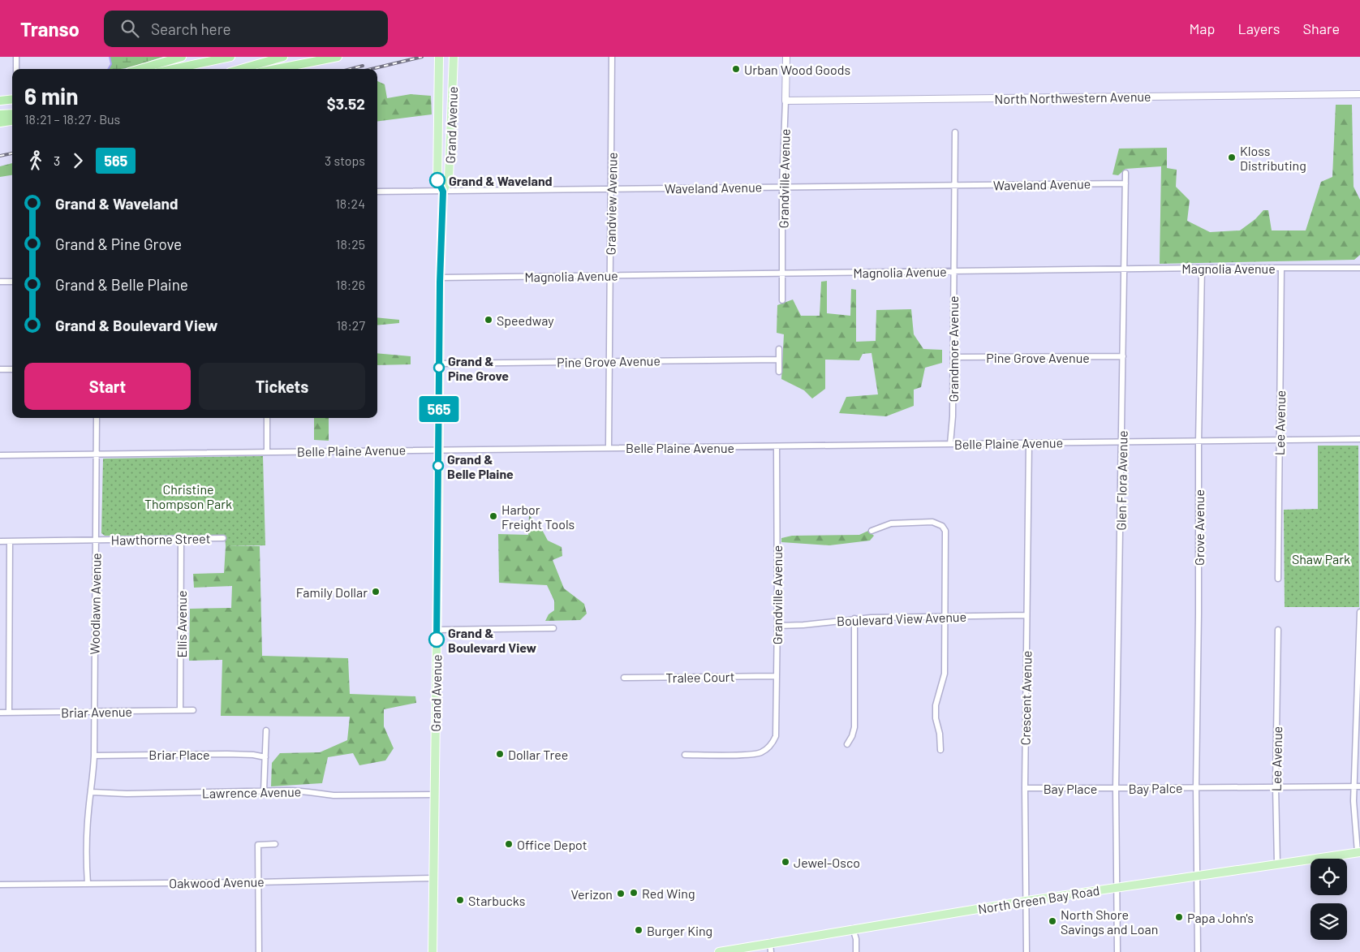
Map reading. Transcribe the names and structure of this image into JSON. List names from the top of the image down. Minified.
{"streets":{"main road":["Grand Avenue","North Green Bay Road"],"street":["North Northwestern Avenue","Grandville Avenue","Waveland Avenue","Grandview Avenue","Magnolia Avenue","Grandmore Avenue","Pine Grove Avenue","Lee Avenue","Belle Plaine Avenue","Glen Flora Avenue","Grove Avenue","Hawthorne Street","Woodlawn Avenue","Boulevard View Avenue","Ellis Avenue","Tralee Court","Crescent Avenue","Briar Avenue","Briar Place","Bay Place","Bay Palce","Lawrence Avenue","Oakwood Avenue"]},"crossings":[["North Northwestern Avenue","Grandville Avenue"],["Grand Avenue","Waveland Avenue"],["Grand Avenue","Magnolia Avenue"],["Grand Avenue","Pine Grove Avenue"],["Grand Avenue","Belle Plaine Avenue"],["Grand Avenue","Lawrence Avenue"],["Grand Avenue","Oakwood Avenue"],["Grandville Avenue","Waveland Avenue"],["Grandville Avenue","Magnolia Avenue"],["Grandville Avenue","Belle Plaine Avenue"],["Grandville Avenue","Boulevard View Avenue"],["Grandville Avenue","Tralee Court"],["Waveland Avenue","Grandview Avenue"],["Waveland Avenue","Grandmore Avenue"],["Waveland Avenue","Glen Flora Avenue"],["Grandview Avenue","Magnolia Avenue"],["Grandview Avenue","Pine Grove Avenue"],["Grandview Avenue","Belle Plaine Avenue"],["Magnolia Avenue","Grandmore Avenue"],["Magnolia Avenue","Lee Avenue"],["Magnolia Avenue","Glen Flora Avenue"],["Magnolia Avenue","Grove Avenue"],["Grandmore Avenue","Pine Grove Avenue"],["Grandmore Avenue","Belle Plaine Avenue"],["Pine Grove Avenue","Glen Flora Avenue"],["Lee Avenue","Belle Plaine Avenue"],["Lee Avenue","North Green Bay Road"],["Belle Plaine Avenue","Glen Flora Avenue"],["Belle Plaine Avenue","Grove Avenue"],["Belle Plaine Avenue","Woodlawn Avenue"],["Belle Plaine Avenue","Crescent Avenue"],["Glen Flora Avenue","Bay Place"],["Glen Flora Avenue","Bay Palce"],["Glen Flora Avenue","North Green Bay Road"],["Grove Avenue","Bay Palce"],["Grove Avenue","North Green Bay Road"],["Hawthorne Street","Woodlawn Avenue"],["Hawthorne Street","Ellis Avenue"],["Woodlawn Avenue","Briar Avenue"],["Woodlawn Avenue","Briar Place"],["Woodlawn Avenue","Lawrence Avenue"],["Woodlawn Avenue","Oakwood Avenue"],["Boulevard View Avenue","Crescent Avenue"],["Ellis Avenue","Briar Avenue"],["Crescent Avenue","Bay Place"],["Crescent Avenue","North Green Bay Road"],["Bay Place","Bay Palce"]],"parks":["Christine Thompson Park","Shaw Park"],"places":["Urban Wood Goods","Kloss Distributing","Grand & Waveland","Speedway","Grand & Pine Grove","Grand & Belle Plaine","Harbor Freight Tools","Family Dollar","Grand & Boulevard View","Dollar Tree","Office Depot","Jewel-Osco","Red Wing","Verizon","Starbucks","Papa John's","North Shore Savings and Loan","Burger King"],"lines":["bus line 565"],"page":{"header":"Transo","search":"Search here","nav":["Map","Layers","Share"],"on_map":"565","heading":["6 min","18:21 – 18:27 · Bus","$3.52"],"legs":["3","565","3 stops"],"list":[{"name":"Grand & Waveland","value":"18:24"},{"name":"Grand & Pine Grove","value":"18:25"},{"name":"Grand & Belle Plaine","value":"18:26"},{"name":"Grand & Boulevard View","value":"18:27"}],"buttons":["Start","Tickets"]}}
